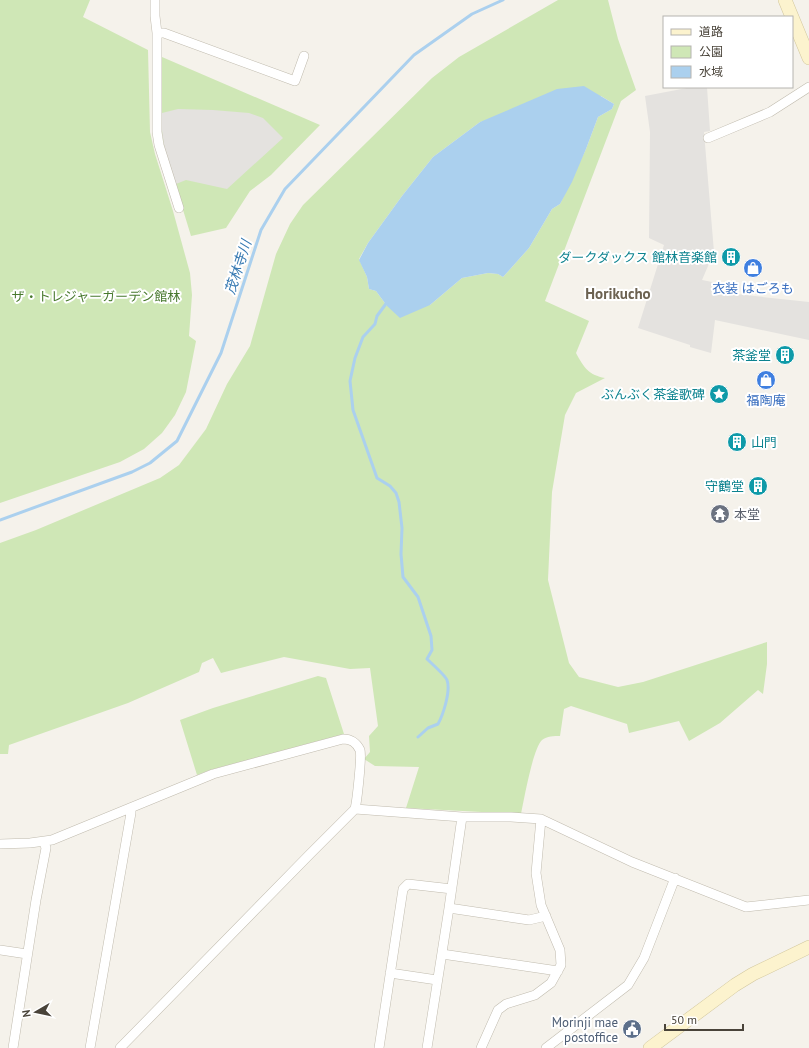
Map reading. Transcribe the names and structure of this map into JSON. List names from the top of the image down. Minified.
{"districts":["Horikucho"],"water":["茂林寺川"],"parks":["ザ・トレジャーガーデン館林"],"places":{"building":["ダークダックス 館林音楽館","茶釜堂","山門","守鶴堂"],"shop":["衣装 はごろも","福陶庵"],"place":["ぶんぶく茶釜歌碑"],"temple":["本堂"],"public building":["Morinji mae postoffice"]},"legend":["道路","公園","水域"],"scale_bar":"50 m","north":"left"}
